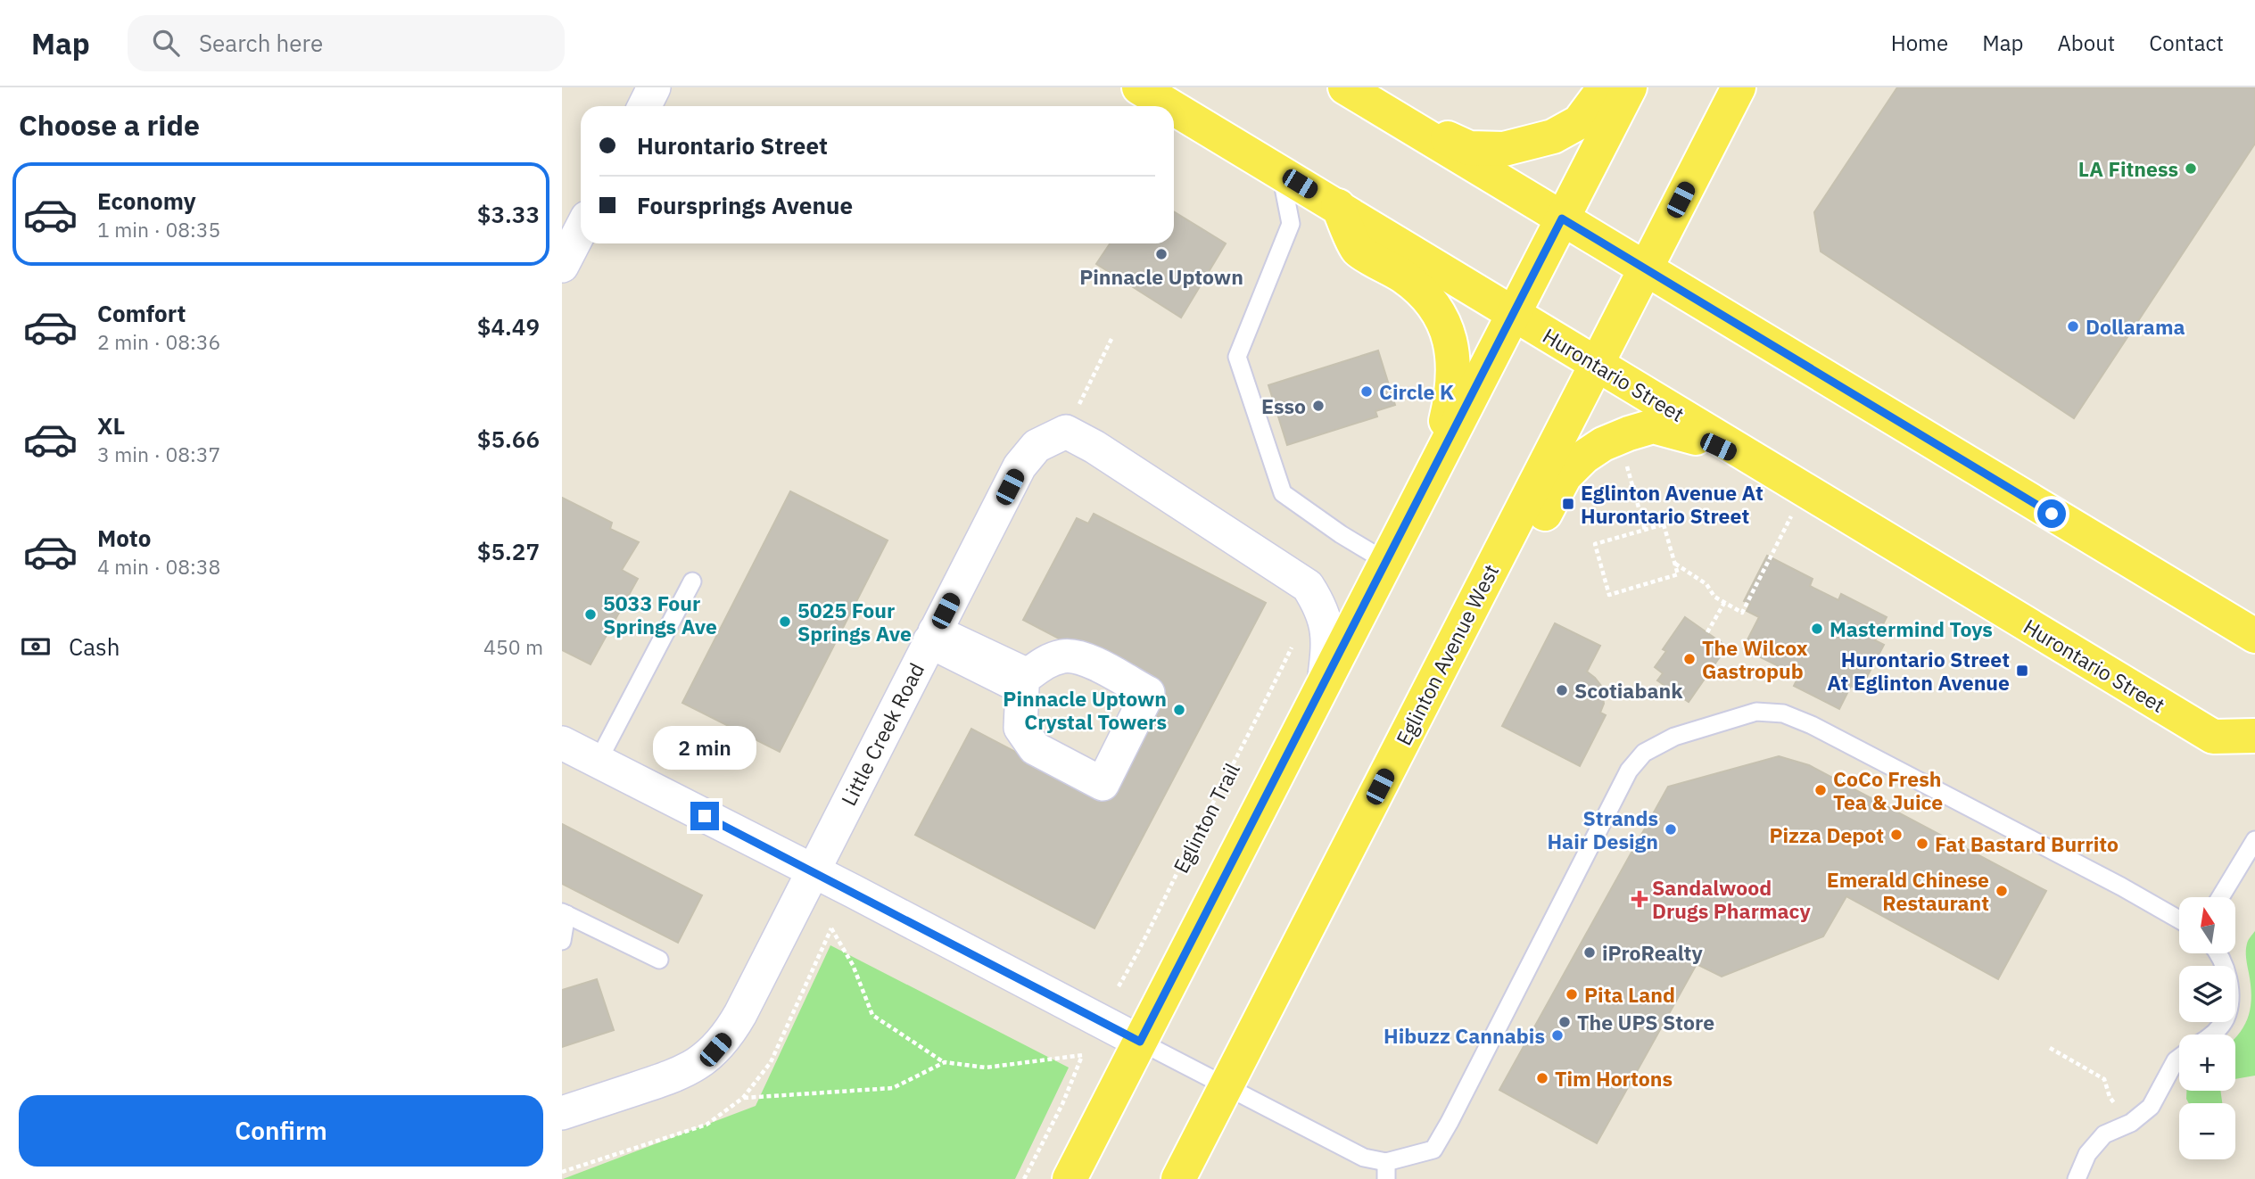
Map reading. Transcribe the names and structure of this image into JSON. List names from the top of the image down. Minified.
{"streets":{"main road":["Hurontario Street","Eglinton Avenue West"],"street":["Little Creek Road"],"path":["Eglinton Trail"]},"crossings":[["Hurontario Street","Eglinton Avenue West"]],"places":{"other":["LA Fitness","Pinnacle Uptown","Dollarama","Circle K","Esso","5033 Four Springs Ave","5025 Four Springs Ave","Mastermind Toys","The Wilcox Gastropub","Scotiabank","Pinnacle Uptown Crystal Towers","CoCo Fresh Tea & Juice","Strands Hair Design","Pizza Depot","Fat Bastard Burrito","Emerald Chinese Restaurant","iProRealty","Pita Land","The UPS Store","Hibuzz Cannabis","Tim Hortons"],"transit":["Eglinton Avenue At Hurontario Street","Hurontario Street At Eglinton Avenue"],"health":["Sandalwood Drugs Pharmacy"]},"north":"top","page":{"header":"Map","search":"Search here","nav":["Home","Map","About","Contact"],"heading":"Choose a ride","banner":["Hurontario Street","Foursprings Avenue"],"list":[{"name":"Economy","note":"1 min · 08:35","value":"$3.33"},{"name":"Comfort","note":"2 min · 08:36","value":"$4.49"},{"name":"XL","note":"3 min · 08:37","value":"$5.66"},{"name":"Moto","note":"4 min · 08:38","value":"$5.27"}],"pay":["Cash","450 m"],"bubble":"2 min","map_buttons":["+","−"],"buttons":"Confirm"}}
